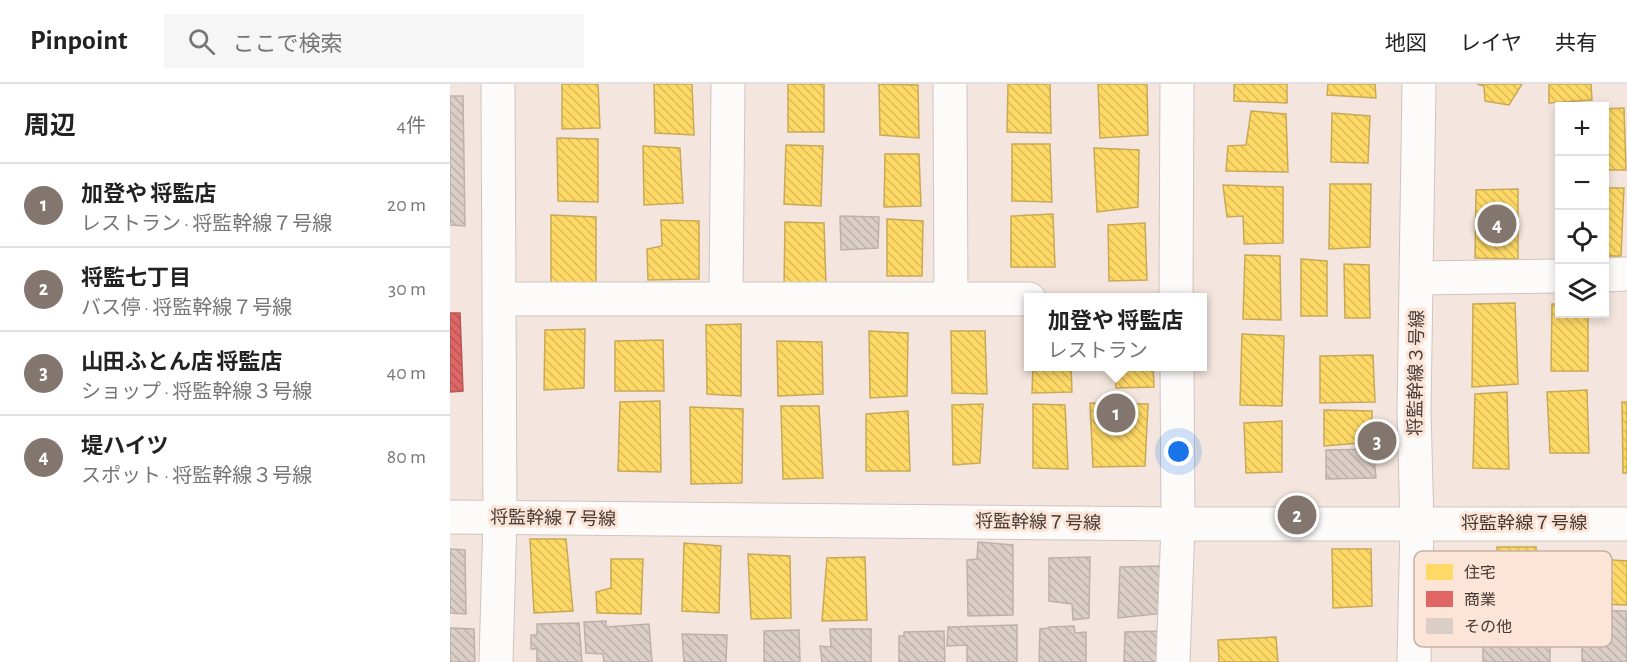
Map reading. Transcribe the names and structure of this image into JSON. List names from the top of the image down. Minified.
{"streets":{"street":["将監幹線３号線","将監幹線７号線"]},"crossings":[["将監幹線３号線","将監幹線７号線"]],"legend":["住宅","商業","その他"],"page":{"header":"Pinpoint","search":"ここで検索","nav":["地図","レイヤ","共有"],"heading":["周辺","4件"],"map_buttons":["+","−"],"list":[{"mark":"1","name":"加登や 将監店","note":"レストラン · 将監幹線７号線","value":"20 m"},{"mark":"2","name":"将監七丁目","note":"バス停 · 将監幹線７号線","value":"30 m"},{"mark":"3","name":"山田ふとん店 将監店","note":"ショップ · 将監幹線３号線","value":"40 m"},{"mark":"4","name":"堤ハイツ","note":"スポット · 将監幹線３号線","value":"80 m"}],"pins":["4","1","3","2"],"popup":["加登や 将監店","レストラン"]}}
